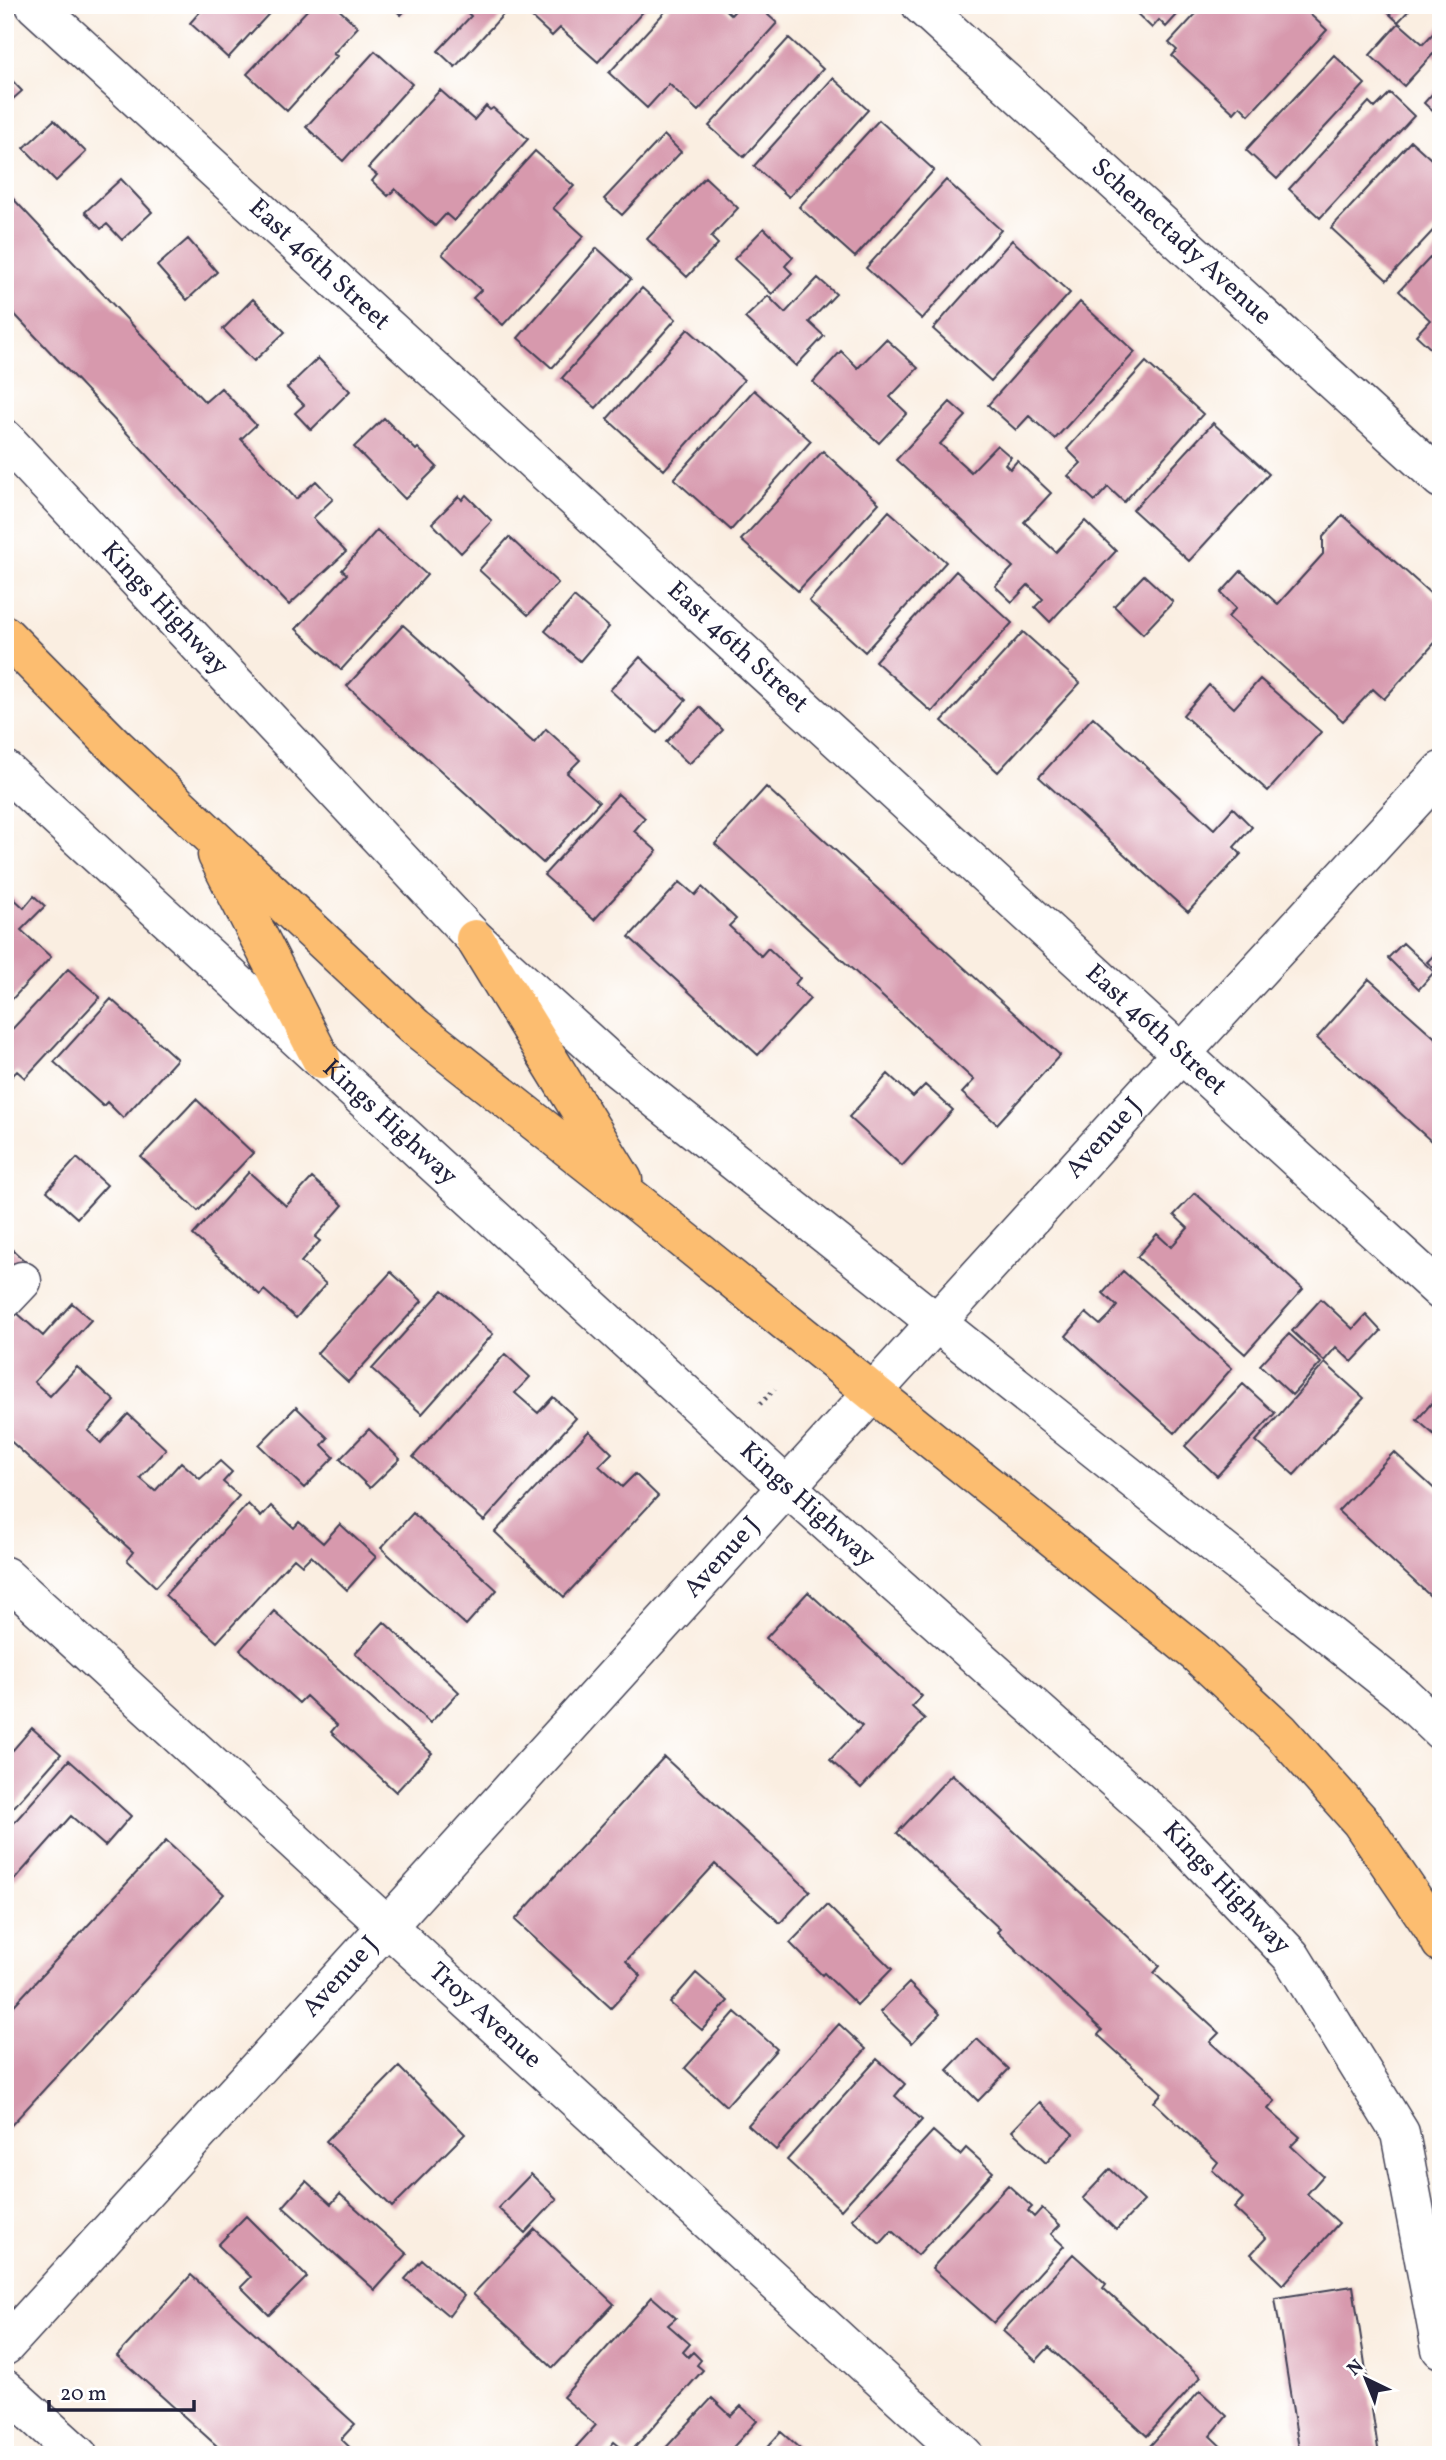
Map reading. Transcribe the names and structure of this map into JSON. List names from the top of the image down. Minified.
{"streets":{"street":["Schenectady Avenue","East 46th Street","Kings Highway","Avenue J","Troy Avenue"]},"crossings":[["East 46th Street","Avenue J"],["Kings Highway","Avenue J"],["Avenue J","Troy Avenue"]],"scale_bar":"20 m","north":"top left"}
